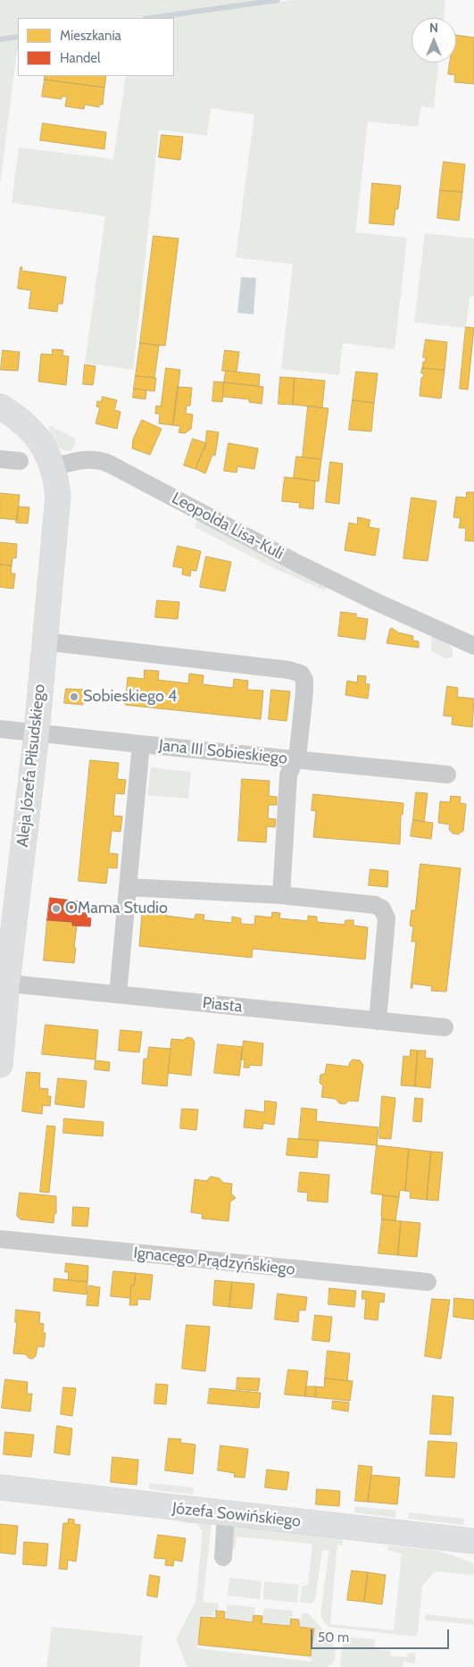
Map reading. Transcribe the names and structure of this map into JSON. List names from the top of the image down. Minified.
{"streets":{"street":["Leopolda Lisa-Kuli","Jana III Sobieskiego","Aleja Józefa Piłsudskiego","Piasta","Ignacego Prądzyńskiego","Józefa Sowińskiego"]},"crossings":[["Leopolda Lisa-Kuli","Aleja Józefa Piłsudskiego"],["Jana III Sobieskiego","Aleja Józefa Piłsudskiego"],["Aleja Józefa Piłsudskiego","Piasta"]],"places":["Sobieskiego 4","OMama Studio"],"legend":["Mieszkania","Handel"],"scale_bar":"50 m","north":"top"}
